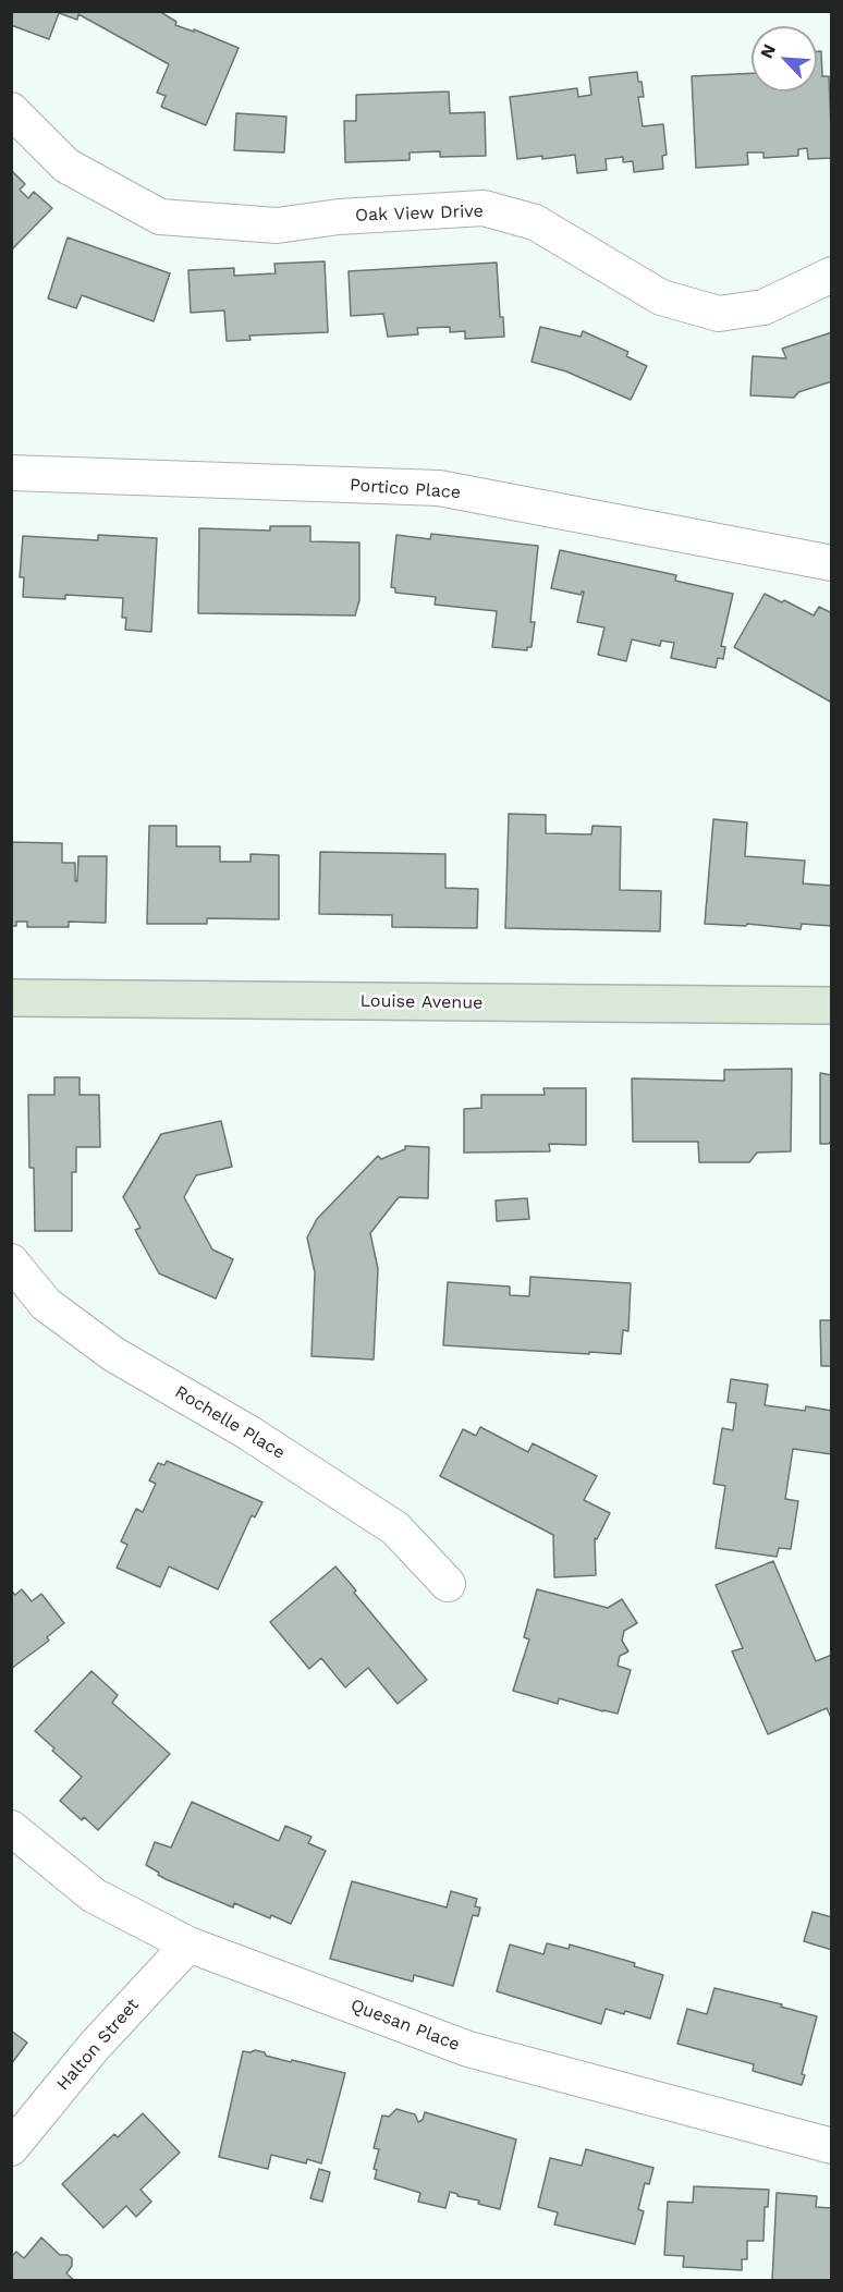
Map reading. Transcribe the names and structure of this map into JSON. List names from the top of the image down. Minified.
{"streets":{"street":["Oak View Drive","Portico Place","Louise Avenue","Rochelle Place","Quesan Place","Halton Street"]},"crossings":[["Quesan Place","Halton Street"]],"north":"top left"}
